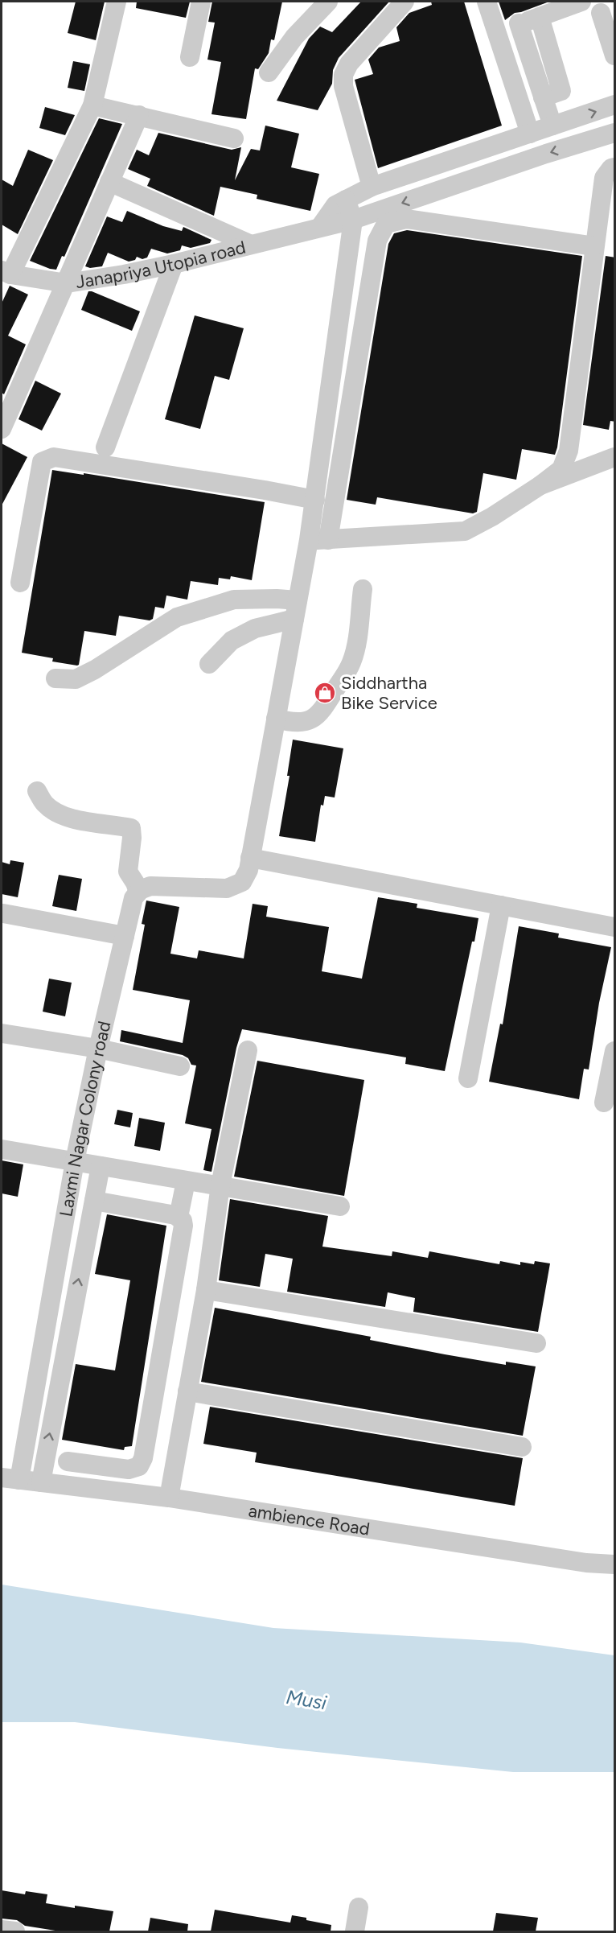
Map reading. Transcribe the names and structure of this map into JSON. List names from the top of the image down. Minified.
{"streets":{"street":["Janapriya Utopia road","Laxmi Nagar Colony road","ambience Road"]},"crossings":[["Laxmi Nagar Colony road","ambience Road"]],"water":["Musi"],"places":{"shop":["Siddhartha Bike Service"]}}
